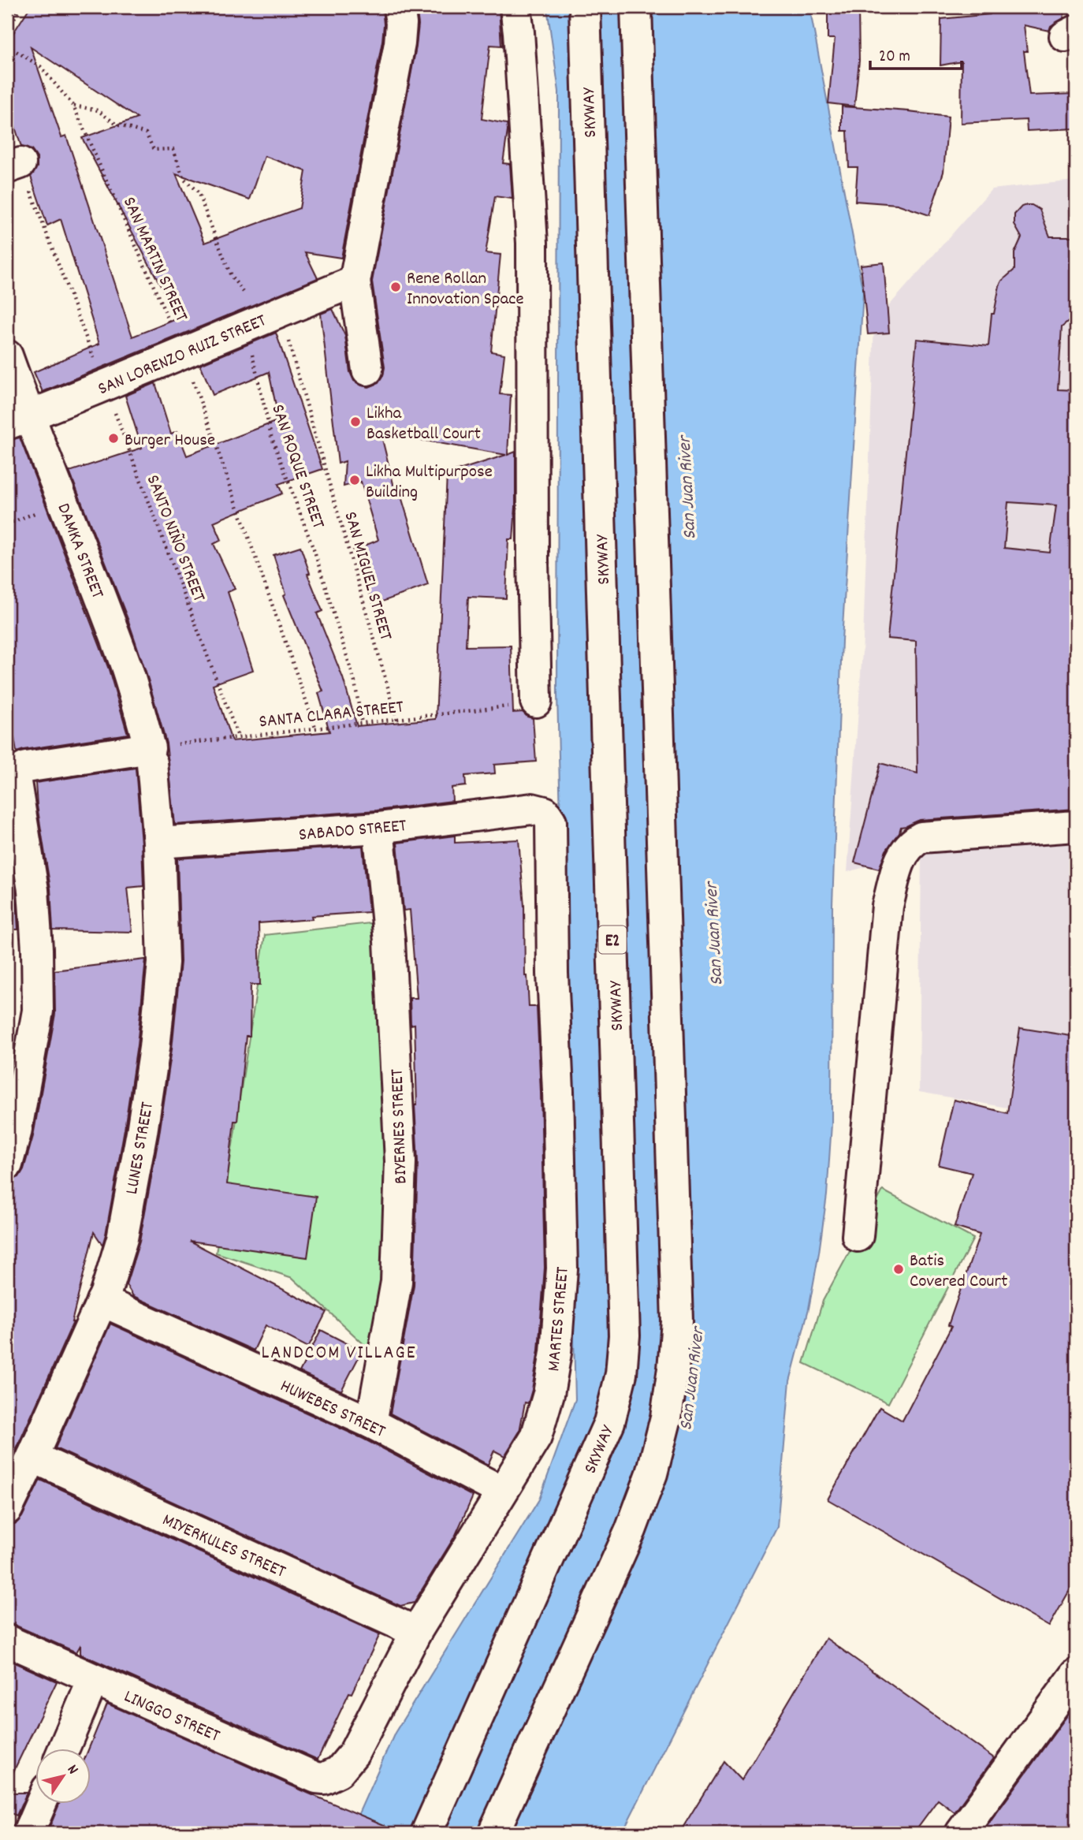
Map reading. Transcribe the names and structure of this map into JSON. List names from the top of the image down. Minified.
{"streets":{"main road":["SKYWAY","SAN LORENZO RUIZ STREET","DAMKA STREET","SABADO STREET","E2","BIYERNES STREET","LUNES STREET","MARTES STREET","HUWEBES STREET","MIYERKULES STREET","LINGGO STREET"],"path":["SAN MARTIN STREET","SAN ROQUE STREET","SANTO NIÑO STREET","SAN MIGUEL STREET","SANTA CLARA STREET"]},"crossings":[["SAN MARTIN STREET","SAN LORENZO RUIZ STREET"],["SAN MARTIN STREET","SAN ROQUE STREET"],["SAN MARTIN STREET","SANTA CLARA STREET"],["SAN LORENZO RUIZ STREET","SAN ROQUE STREET"],["SAN LORENZO RUIZ STREET","SANTO NIÑO STREET"],["SAN LORENZO RUIZ STREET","DAMKA STREET"],["SAN LORENZO RUIZ STREET","SAN MIGUEL STREET"],["SAN ROQUE STREET","SANTA CLARA STREET"],["SANTO NIÑO STREET","SANTA CLARA STREET"],["DAMKA STREET","SANTA CLARA STREET"],["DAMKA STREET","LUNES STREET"],["SAN MIGUEL STREET","SANTA CLARA STREET"],["SANTA CLARA STREET","LUNES STREET"],["SABADO STREET","BIYERNES STREET"],["SABADO STREET","LUNES STREET"],["SABADO STREET","MARTES STREET"],["BIYERNES STREET","HUWEBES STREET"],["LUNES STREET","HUWEBES STREET"],["LUNES STREET","MIYERKULES STREET"],["MARTES STREET","HUWEBES STREET"],["MARTES STREET","MIYERKULES STREET"],["MARTES STREET","LINGGO STREET"]],"districts":["LANDCOM VILLAGE"],"water":["San Juan River"],"places":["Rene Rollan Innovation Space","Likha Basketball Court","Burger House","Likha Multipurpose Building","Batis Covered Court"],"scale_bar":"20 m","north":"top right"}
